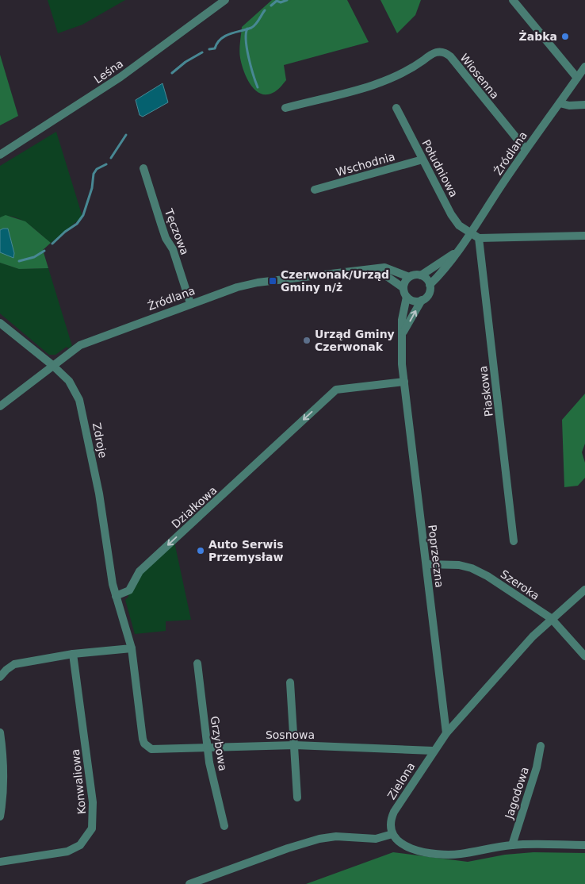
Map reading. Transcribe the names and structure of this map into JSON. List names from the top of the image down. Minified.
{"streets":{"street":["Leśna","Wiosenna","Źródlana","Wschodnia","Południowa","Tęczowa","Piaskowa","Zdroje","Działkowa","Poprzeczna","Szeroka","Sosnowa","Grzybowa","Zielona","Konwaliowa","Jagodowa"]},"crossings":[["Wiosenna","Źródlana"],["Źródlana","Południowa"],["Źródlana","Tęczowa"],["Źródlana","Zdroje"],["Wschodnia","Południowa"],["Zdroje","Działkowa"],["Działkowa","Poprzeczna"],["Poprzeczna","Szeroka"],["Poprzeczna","Zielona"],["Szeroka","Zielona"],["Sosnowa","Grzybowa"],["Sosnowa","Zielona"]],"one_way":["Działkowa"],"places":{"other":["Żabka","Urząd Gminy Czerwonak","Auto Serwis Przemysław"],"transit":["Czerwonak/Urząd Gminy n/ż"]}}
